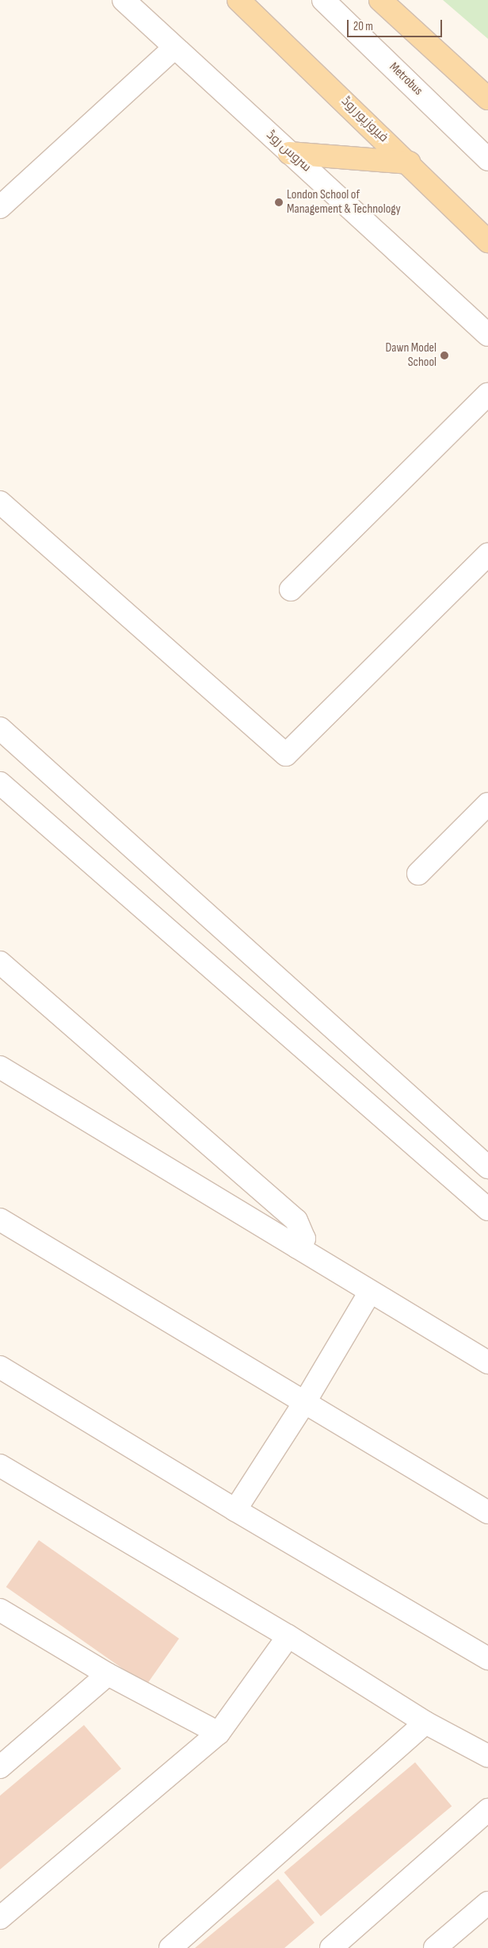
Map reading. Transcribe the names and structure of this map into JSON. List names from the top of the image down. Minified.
{"streets":{"main road":["فیروزپور روڈ"],"street":["Metrobus","سروس روڈ"]},"places":["London School of Management & Technology","Dawn Model School"],"scale_bar":"20 m"}
